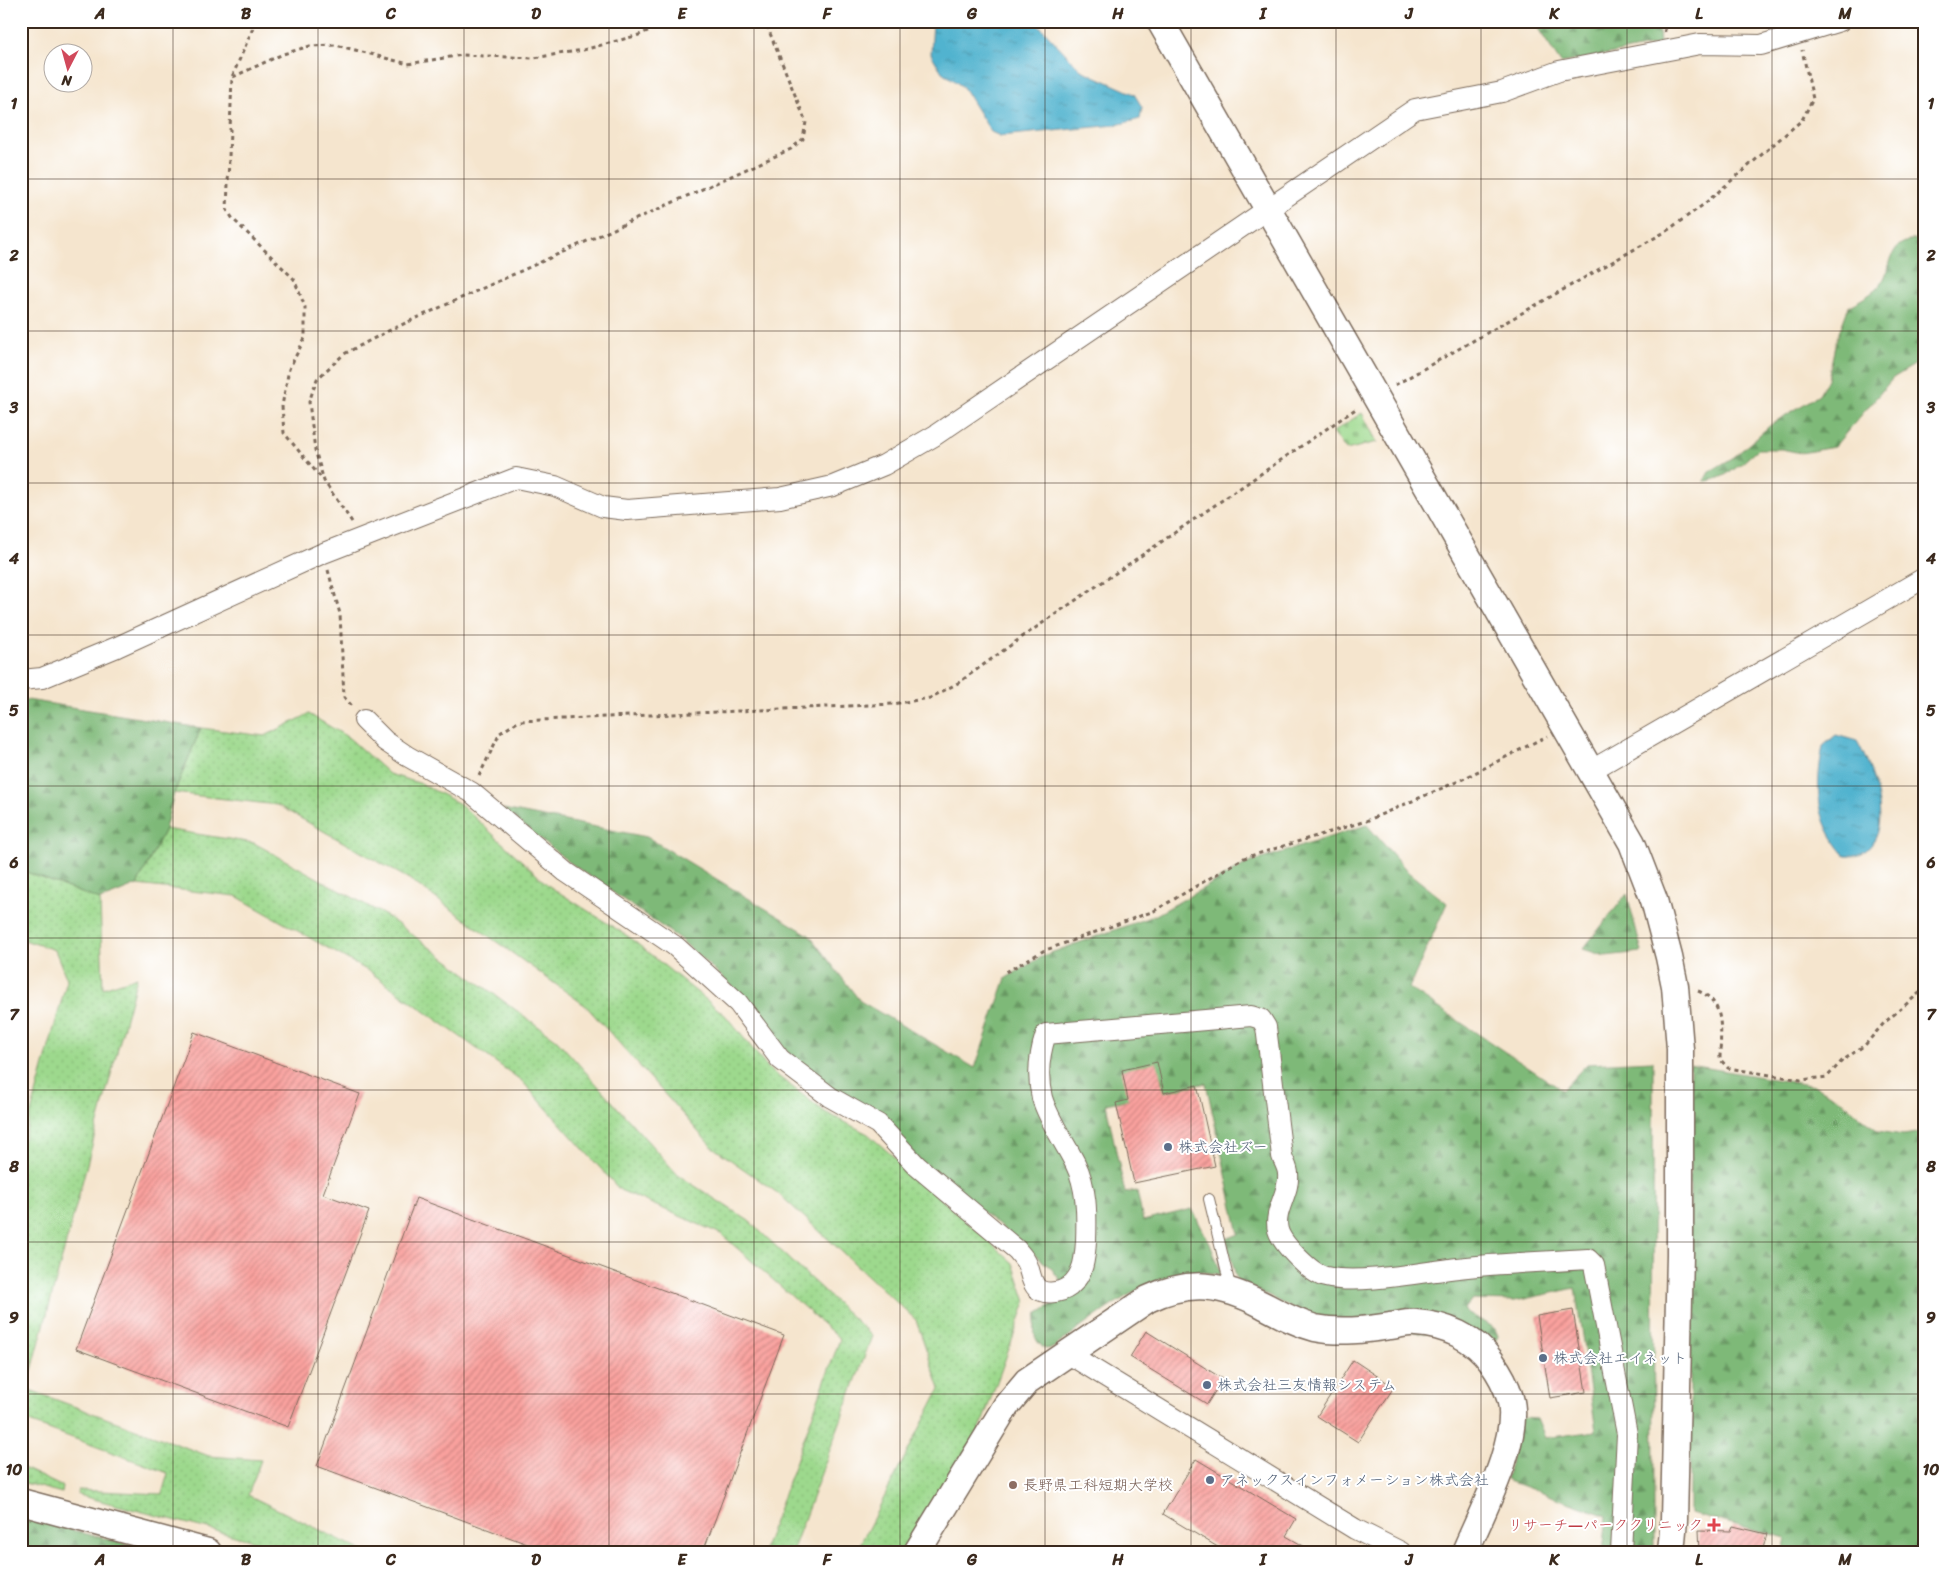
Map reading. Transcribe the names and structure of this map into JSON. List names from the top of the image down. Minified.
{"places":{"other":["株式会社ズー","株式会社エイネット","株式会社三友情報システム","アネックスインフォメーション株式会社","長野県工科短期大学校"],"health":["リサーチ―パーククリニック"]},"north":"bottom","grid":{"columns":["A","B","C","D","E","F","G","H","I","J","K","L","M"],"rows":["1","2","3","4","5","6","7","8","9","10"]}}
